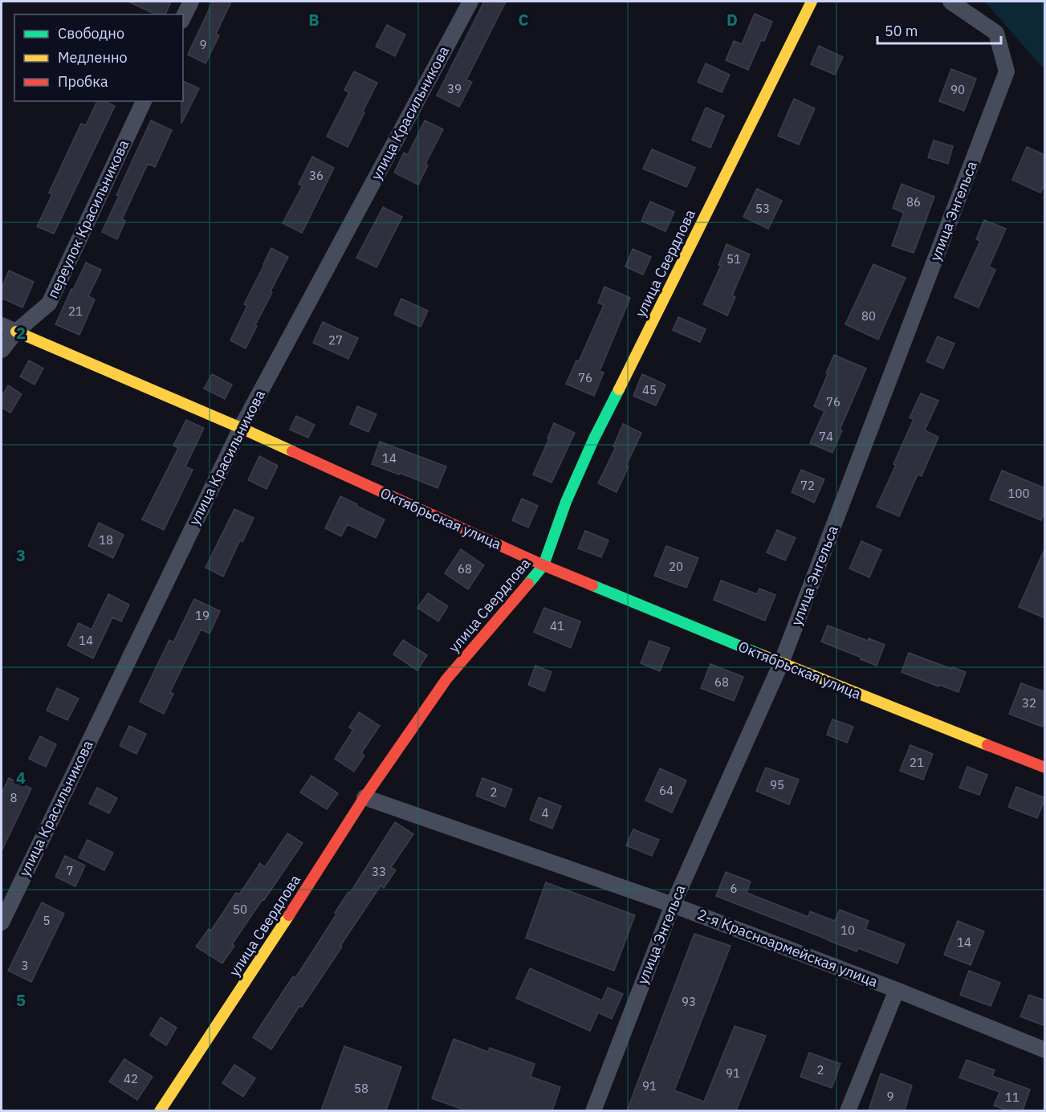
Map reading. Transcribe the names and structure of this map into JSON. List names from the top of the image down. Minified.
{"streets":{"street":["улица Красильникова","улица Энгельса","переулок Красильникова","улица Свердлова","Октябрьская улица","2-я Красноармейская улица"]},"crossings":[["улица Красильникова","Октябрьская улица"],["улица Энгельса","Октябрьская улица"],["улица Энгельса","2-я Красноармейская улица"],["переулок Красильникова","Октябрьская улица"],["улица Свердлова","Октябрьская улица"],["улица Свердлова","2-я Красноармейская улица"]],"house_numbers":["9","39","90","36","86","53","51","21","80","27","76","45","76","74","14","72","100","18","20","68","19","41","14","68","32","21","95","64","2","8","4","7","33","6","50","5","10","14","3","93","2","91","42","91","58","9","11"],"legend":["Свободно","Медленно","Пробка"],"scale_bar":"50 m","grid":{"columns":["B","C","D"],"rows":["2","3","4","5"]}}
